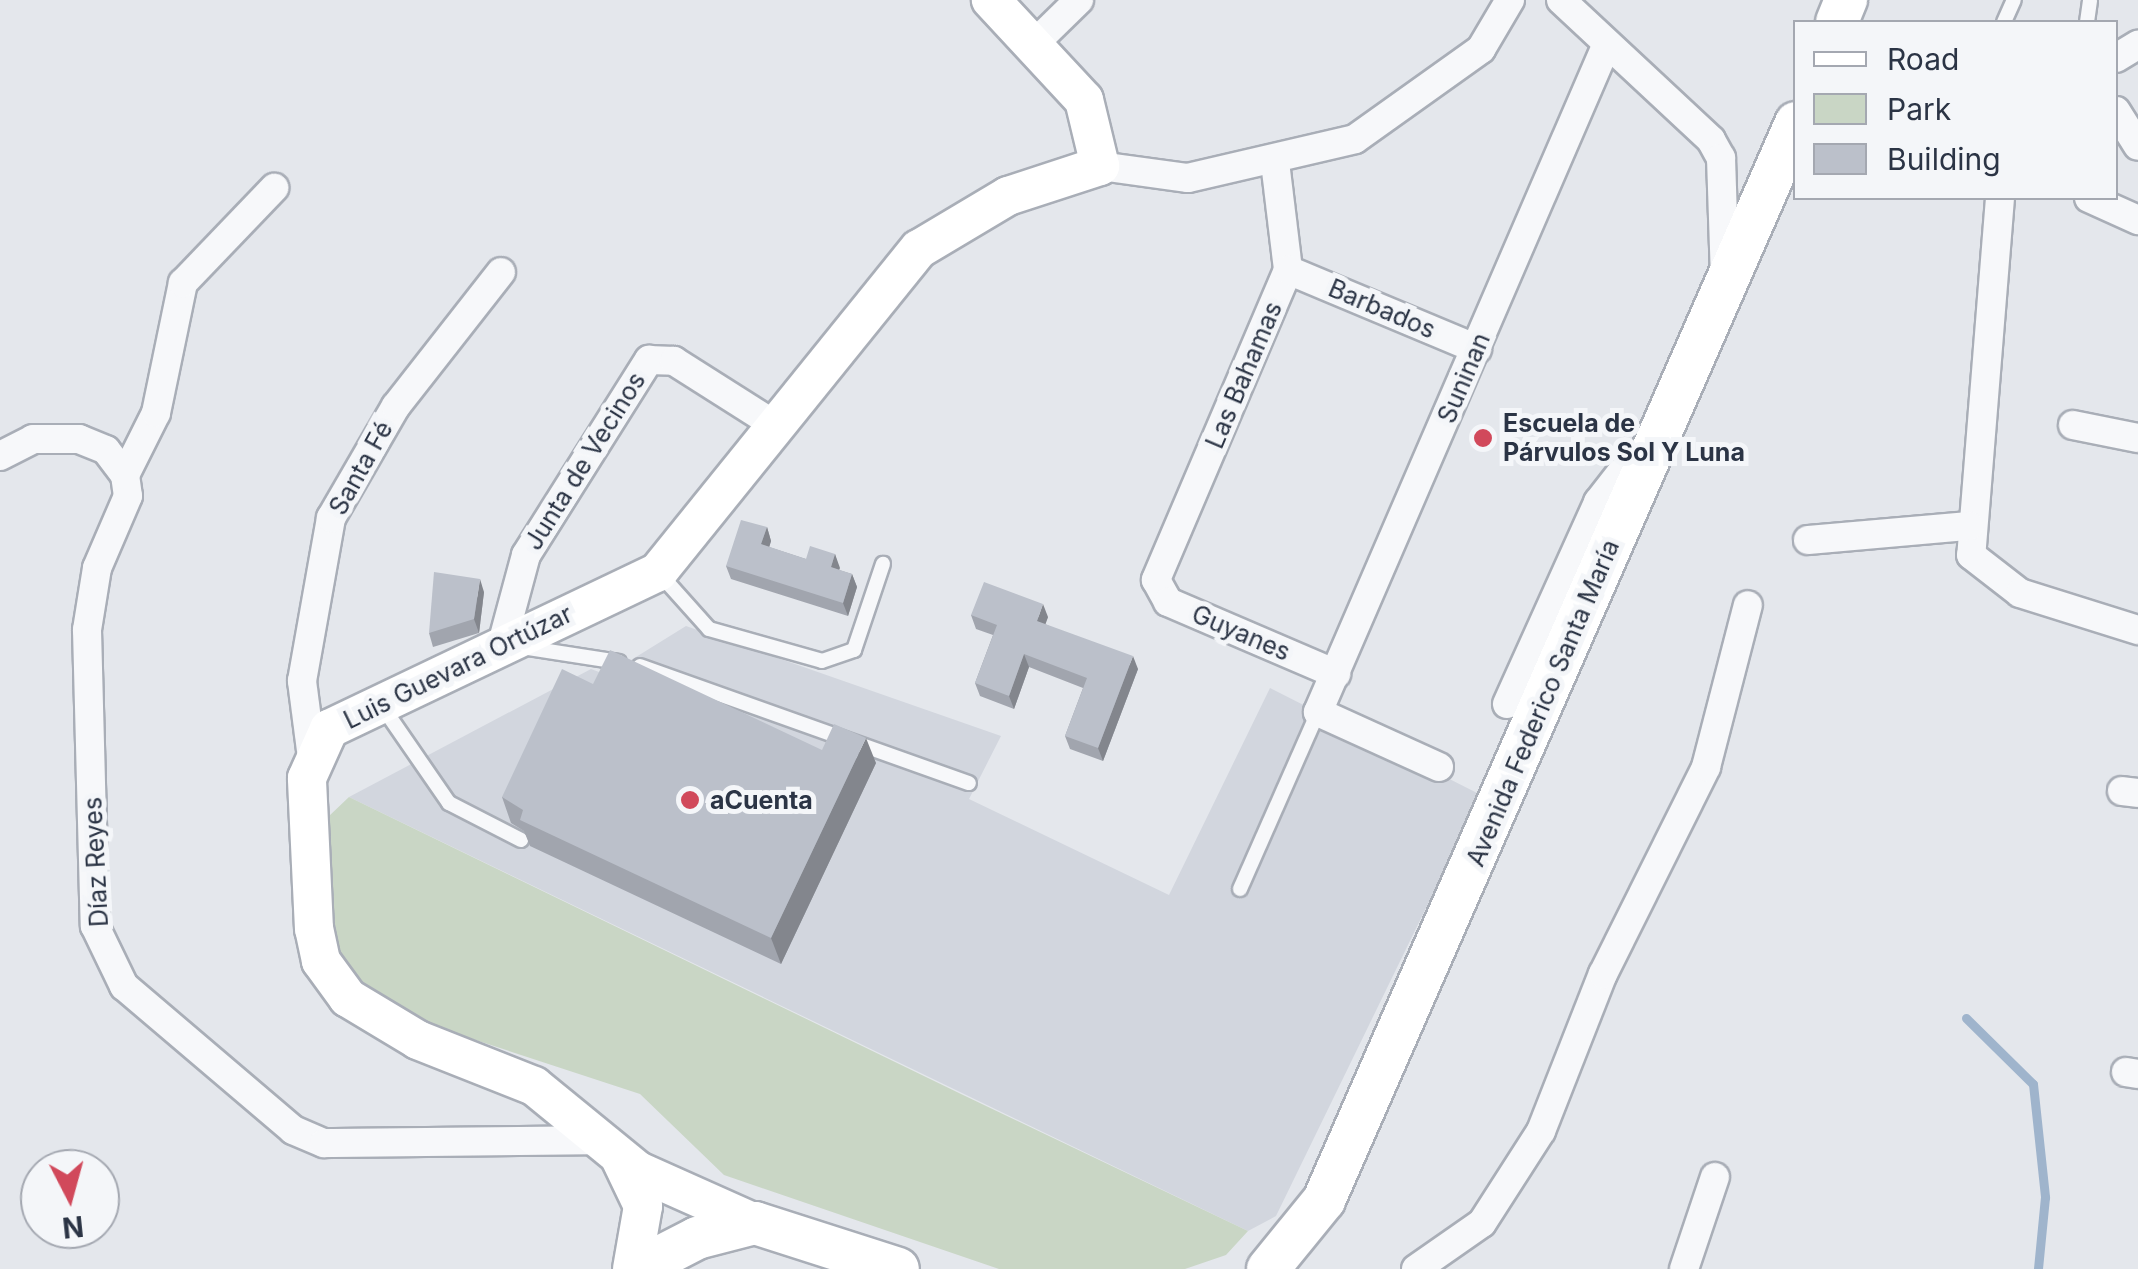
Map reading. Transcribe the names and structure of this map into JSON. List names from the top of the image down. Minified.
{"streets":{"main road":["Avenida Federico Santa María"],"street":["Barbados","Las Bahamas","Suninan","Junta de Vecinos","Santa Fé","Guyanes","Luis Guevara Ortúzar","Díaz Reyes"]},"crossings":[["Barbados","Las Bahamas"],["Barbados","Suninan"],["Las Bahamas","Guyanes"],["Suninan","Guyanes"],["Junta de Vecinos","Luis Guevara Ortúzar"],["Santa Fé","Luis Guevara Ortúzar"]],"places":["Escuela de Párvulos Sol Y Luna","aCuenta"],"legend":["Road","Park","Building"],"north":"bottom"}
